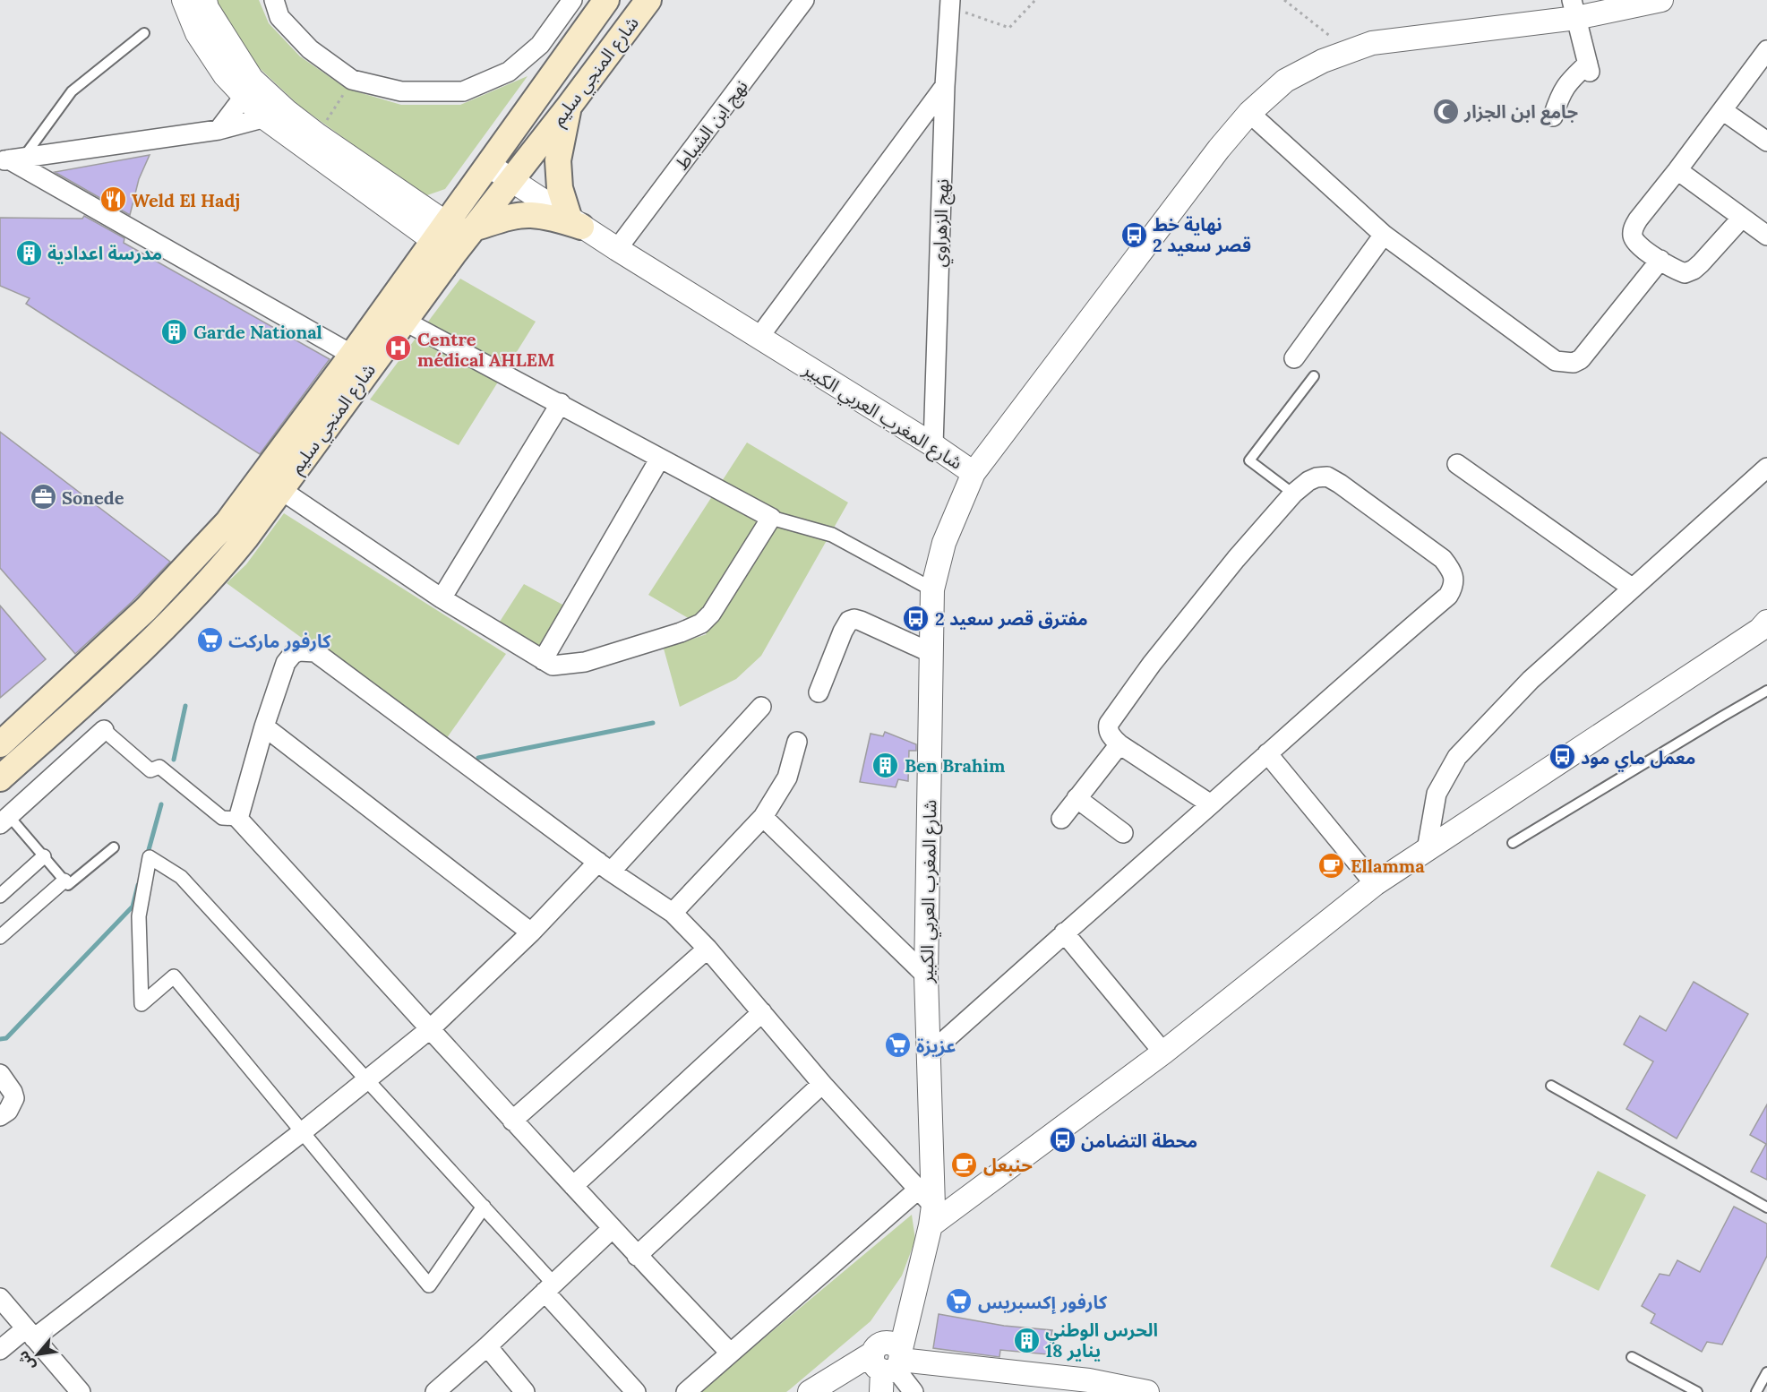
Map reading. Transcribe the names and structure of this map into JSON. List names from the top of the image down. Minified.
{"streets":{"main road":["شارع المنجي سليم"],"street":["نهج ابن الشباط","نهج الزهراوي","شارع المغرب العربي الكبير"]},"crossings":[["شارع المنجي سليم","شارع المغرب العربي الكبير"],["نهج ابن الشباط","شارع المغرب العربي الكبير"],["نهج الزهراوي","شارع المغرب العربي الكبير"]],"places":{"mosque":["جامع ابن الجزار"],"restaurant":["Weld El Hadj"],"bus stop":["نهاية خط قصر سعيد 2","مفترق قصر سعيد 2","معمل ماي مود","محطة التضامن"],"building":["مدرسة اعدادية","Garde National","Ben Brahim","الحرس الوطني 18 يناير"],"hospital":["Centre médical AHLEM"],"office":["Sonede"],"supermarket":["كارفور ماركت","عزيزة","كارفور إكسبريس"],"cafe":["Ellamma","حنبعل"]},"north":"bottom left"}
